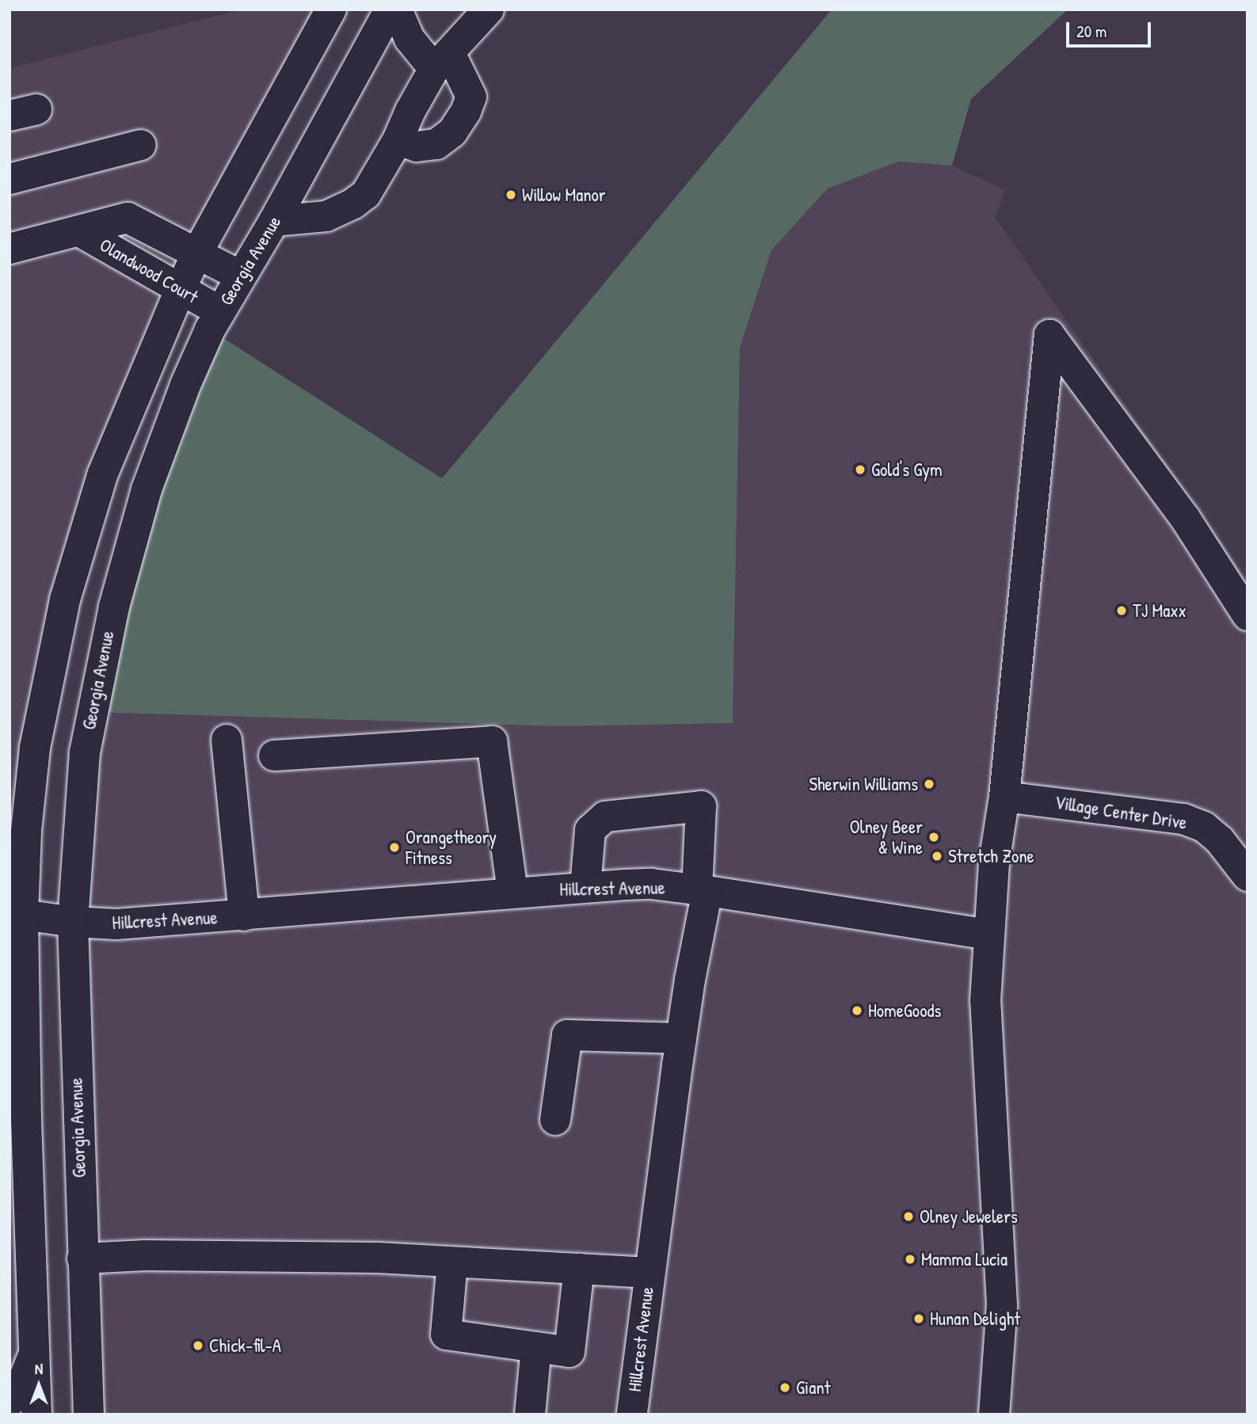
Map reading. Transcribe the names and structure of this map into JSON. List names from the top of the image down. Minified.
{"streets":{"main road":["Georgia Avenue","Olandwood Court","Village Center Drive","Hillcrest Avenue"]},"crossings":[["Georgia Avenue","Olandwood Court"],["Georgia Avenue","Hillcrest Avenue"]],"places":["Willow Manor","Gold's Gym","TJ Maxx","Sherwin Williams","Olney Beer & Wine","Orangetheory Fitness","Stretch Zone","HomeGoods","Olney Jewelers","Mamma Lucia","Hunan Delight","Chick-fil-A","Giant"],"scale_bar":"20 m","north":"top"}
